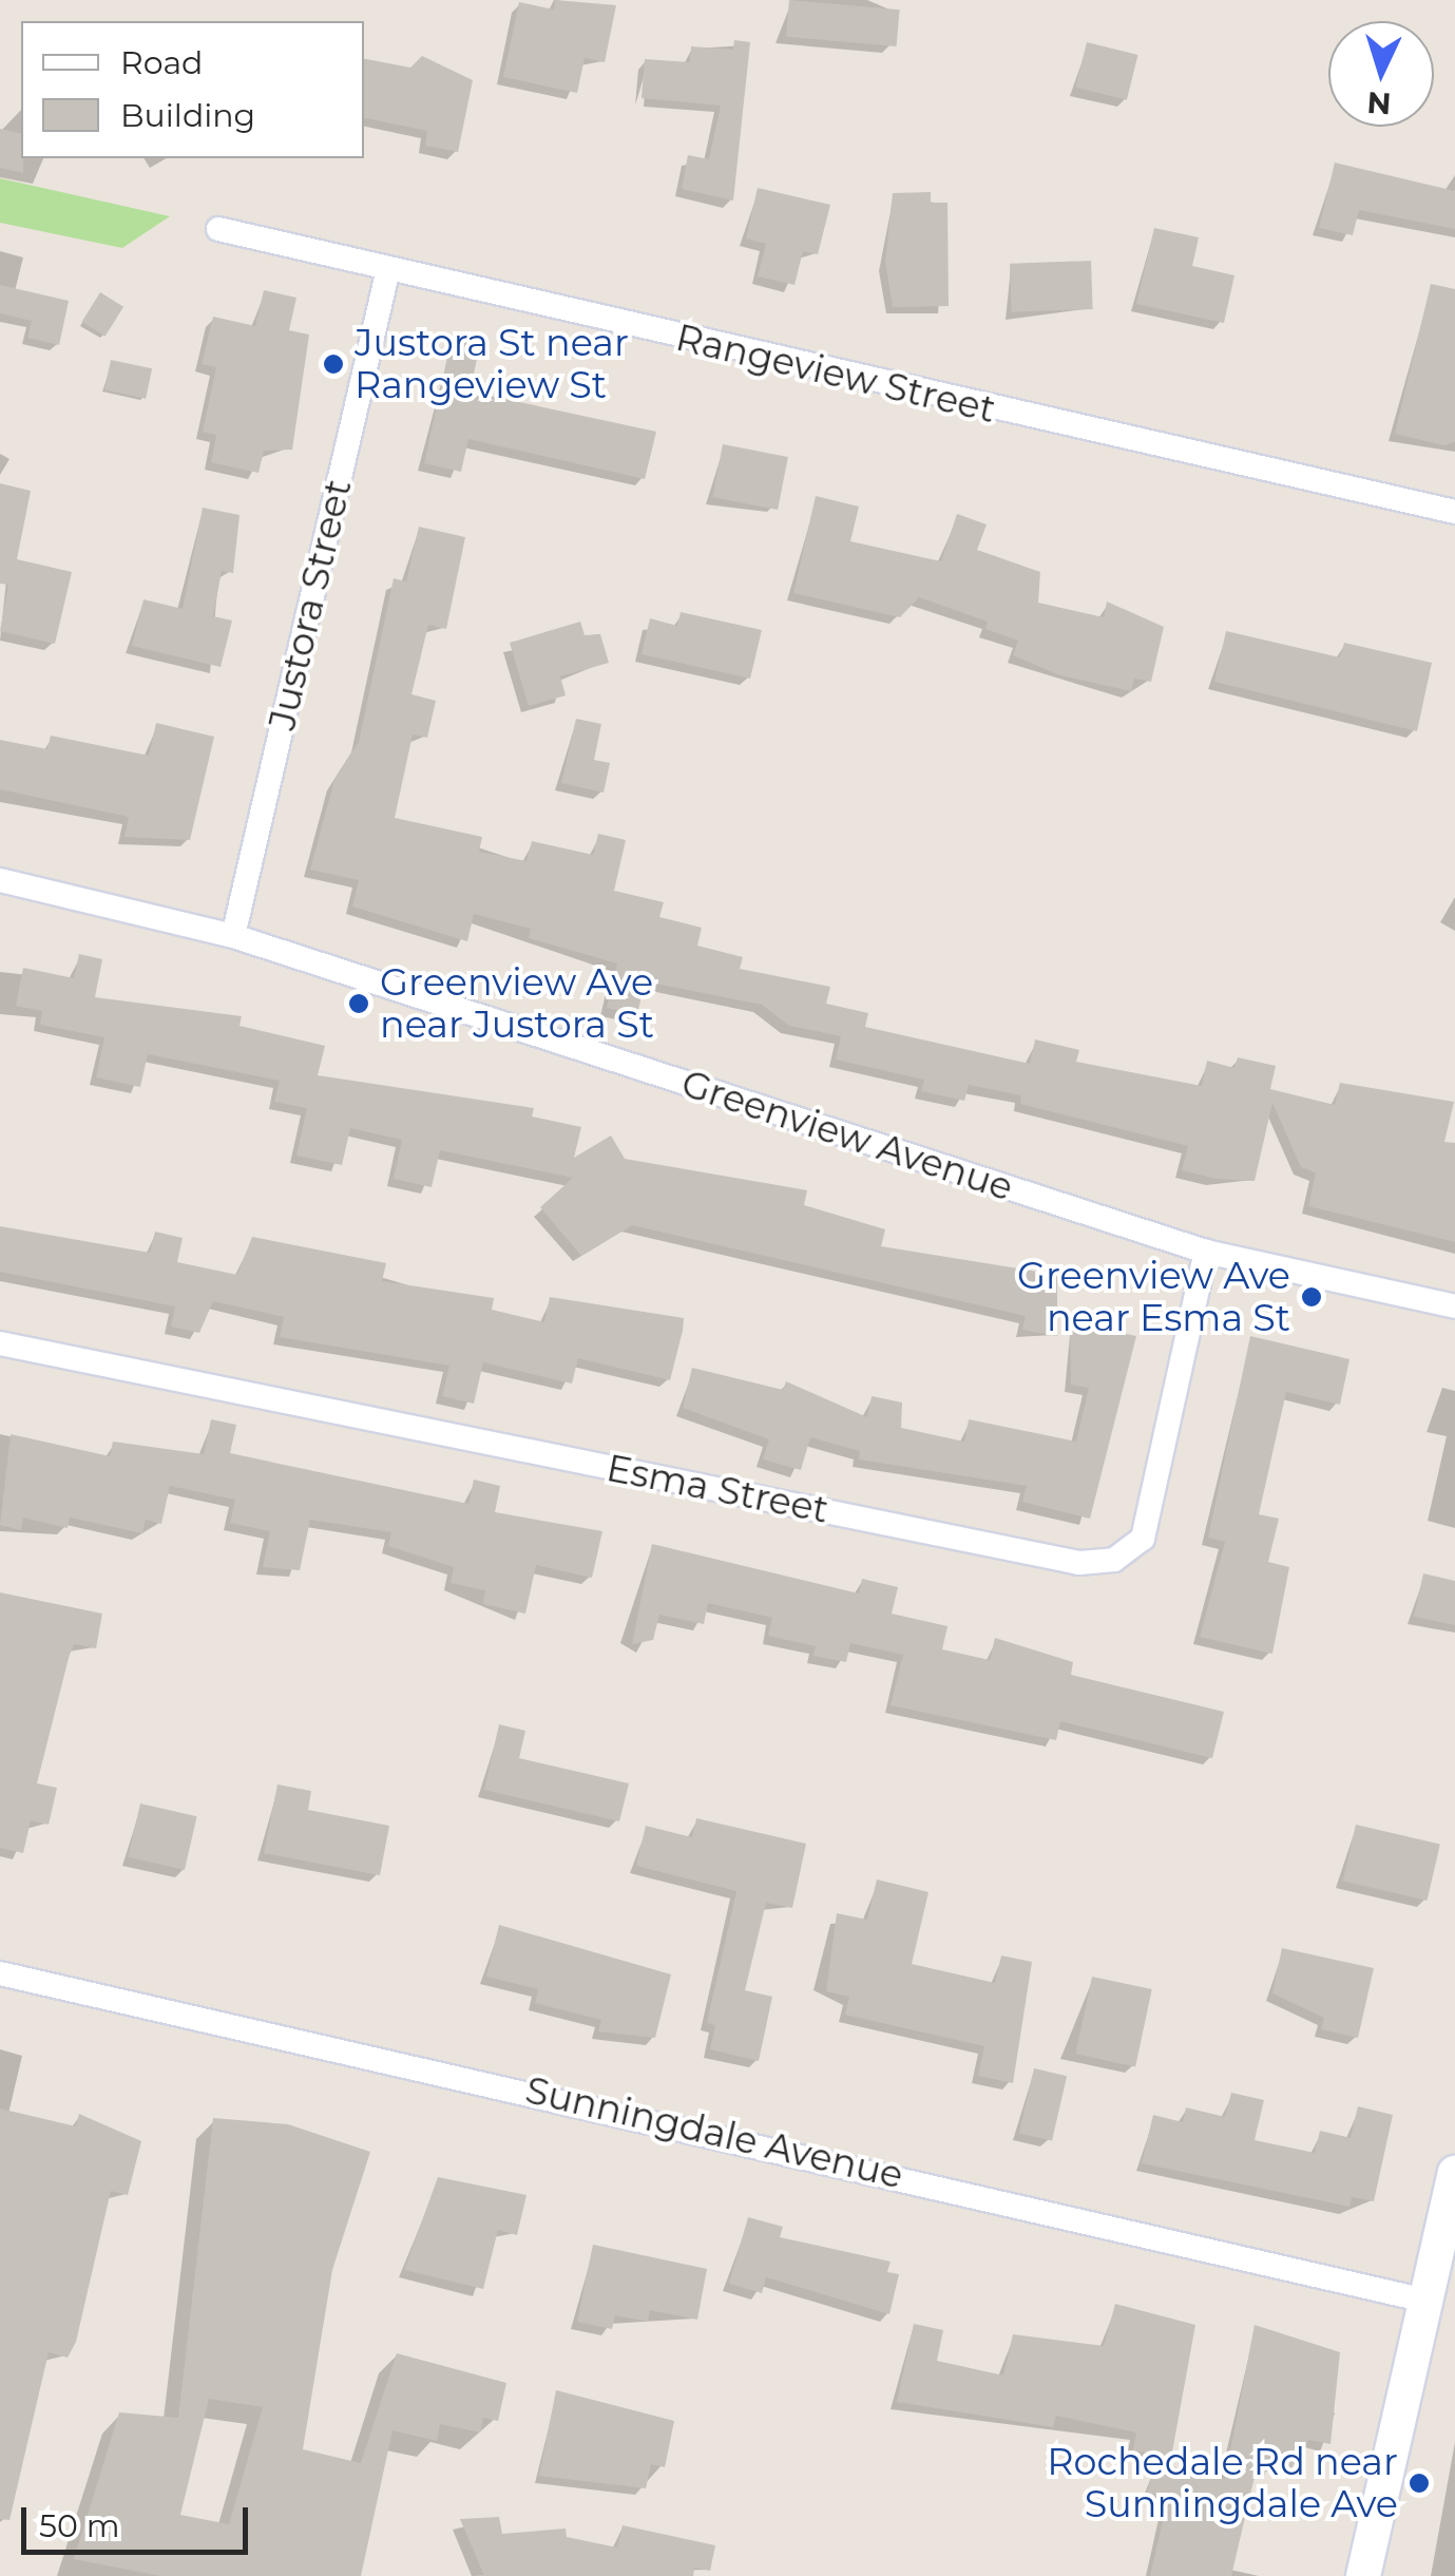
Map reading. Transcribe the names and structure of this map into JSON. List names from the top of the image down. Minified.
{"streets":{"street":["Rangeview Street","Justora Street","Greenview Avenue","Esma Street","Sunningdale Avenue"]},"crossings":[["Rangeview Street","Justora Street"],["Justora Street","Greenview Avenue"],["Greenview Avenue","Esma Street"]],"places":["Justora St near Rangeview St","Greenview Ave near Justora St","Greenview Ave near Esma St","Rochedale Rd near Sunningdale Ave"],"legend":["Road","Building"],"scale_bar":"50 m","north":"bottom"}
